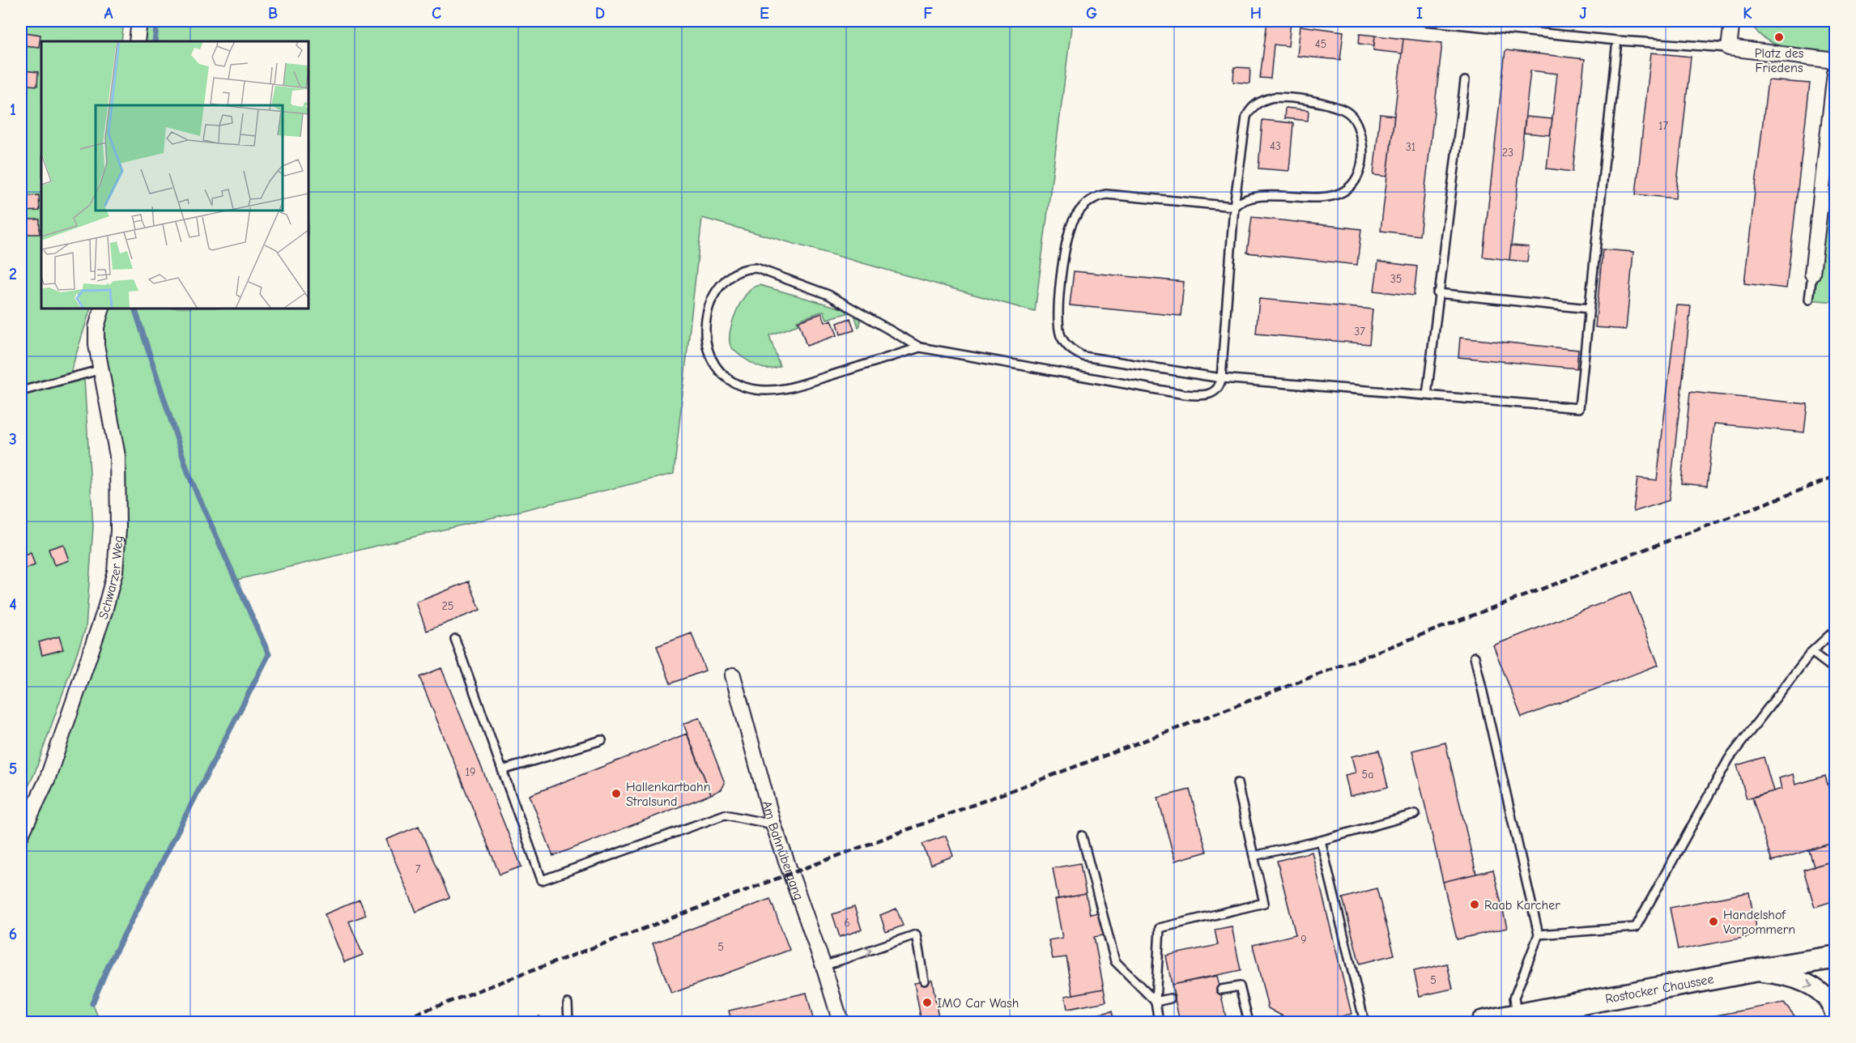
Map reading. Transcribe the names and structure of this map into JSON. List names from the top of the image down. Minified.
{"streets":{"main road":["Rostocker Chaussee"],"street":["Schwarzer Weg","Am Bahnübergang"]},"places":["Platz des Friedens","Hallenkartbahn Stralsund","Raab Karcher","Handelshof Vorpommern","IMO Car Wash"],"house_numbers":["45","17","43","31","23","35","37","25","19","5a","7","6","9","5","5"],"grid":{"columns":["A","B","C","D","E","F","G","H","I","J","K"],"rows":["1","2","3","4","5","6"]}}
